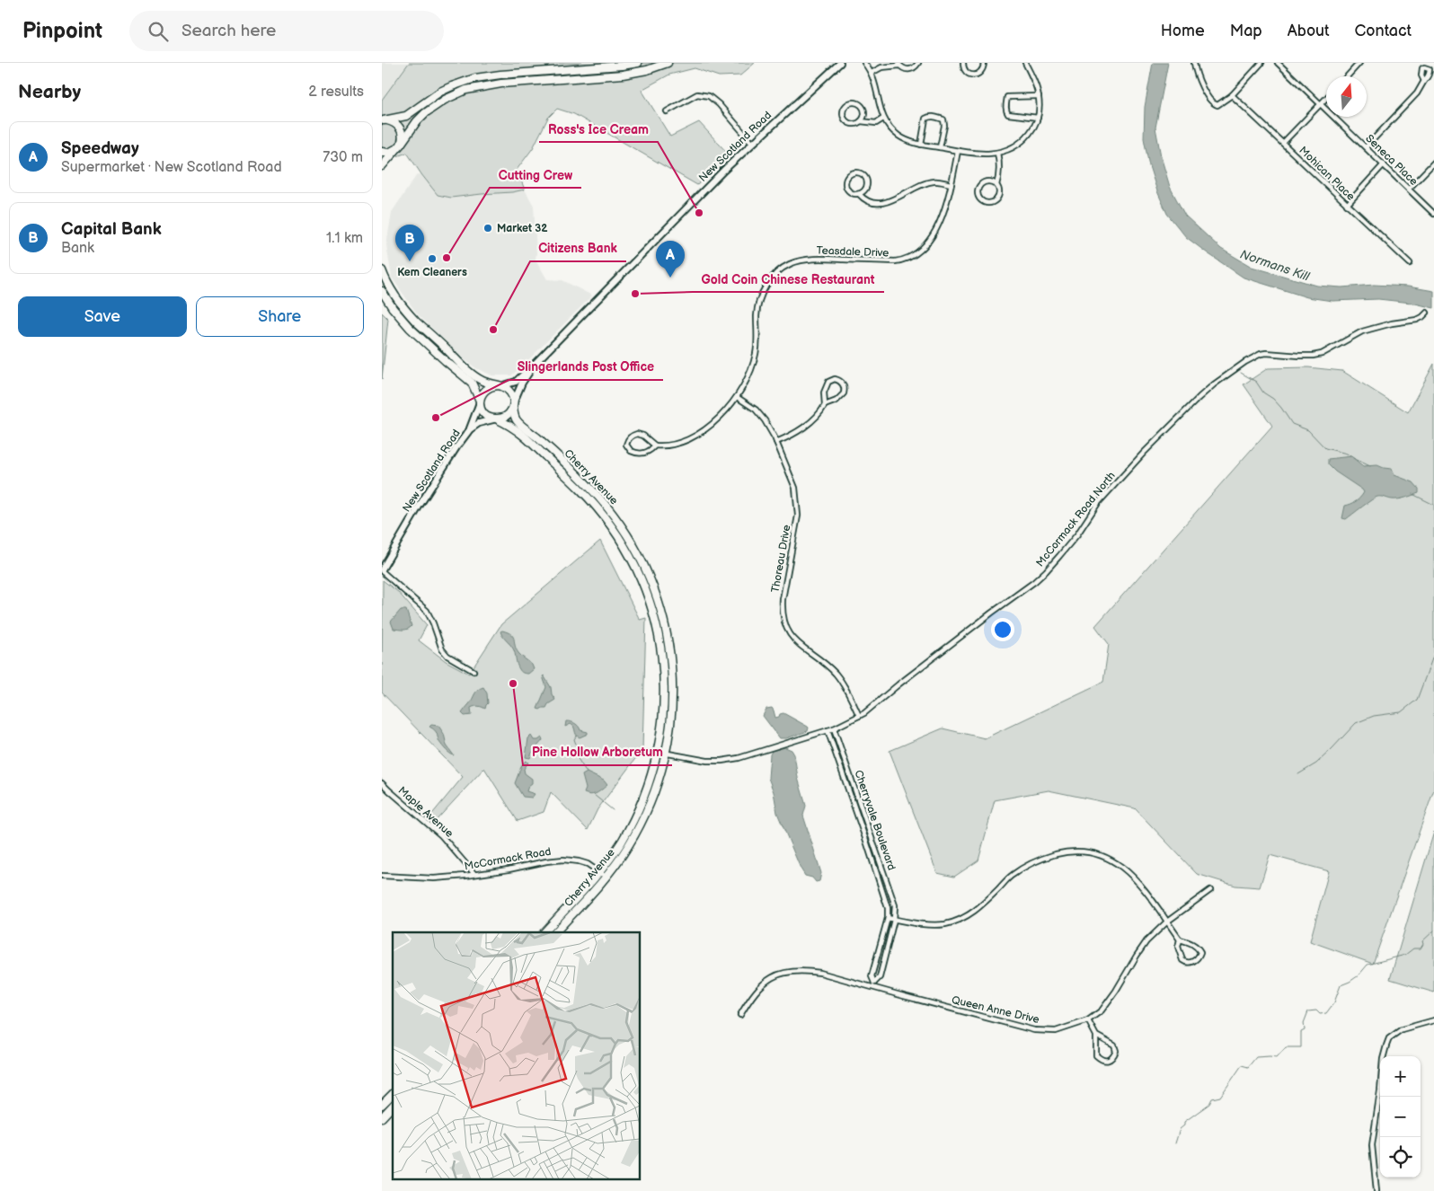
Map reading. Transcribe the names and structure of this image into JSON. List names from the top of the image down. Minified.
{"streets":{"main road":["Cherry Avenue"],"street":["New Scotland Road","Seneca Place","Mohican Place","Teasdale Drive","McCormack Road North","Thoreau Drive","Maple Avenue","Cherryvale Boulevard","McCormack Road","Queen Anne Drive"]},"crossings":[["New Scotland Road","Cherry Avenue"],["Teasdale Drive","Thoreau Drive"],["Cherry Avenue","McCormack Road North"],["Cherry Avenue","McCormack Road"],["McCormack Road North","Thoreau Drive"],["McCormack Road North","Cherryvale Boulevard"],["Maple Avenue","McCormack Road"]],"water":["Normans Kill"],"places":["Ross's Ice Cream","Market 32","Cutting Crew","Kem Cleaners","Gold Coin Chinese Restaurant","Citizens Bank","Slingerlands Post Office","Pine Hollow Arboretum"],"north":"top","page":{"header":"Pinpoint","search":"Search here","nav":["Home","Map","About","Contact"],"heading":["Nearby","2 results"],"list":[{"mark":"A","name":"Speedway","note":"Supermarket · New Scotland Road","value":"730 m"},{"mark":"B","name":"Capital Bank","note":"Bank","value":"1.1 km"}],"pins":["B","A"],"buttons":["Save","Share"],"map_buttons":["+","−"]}}
